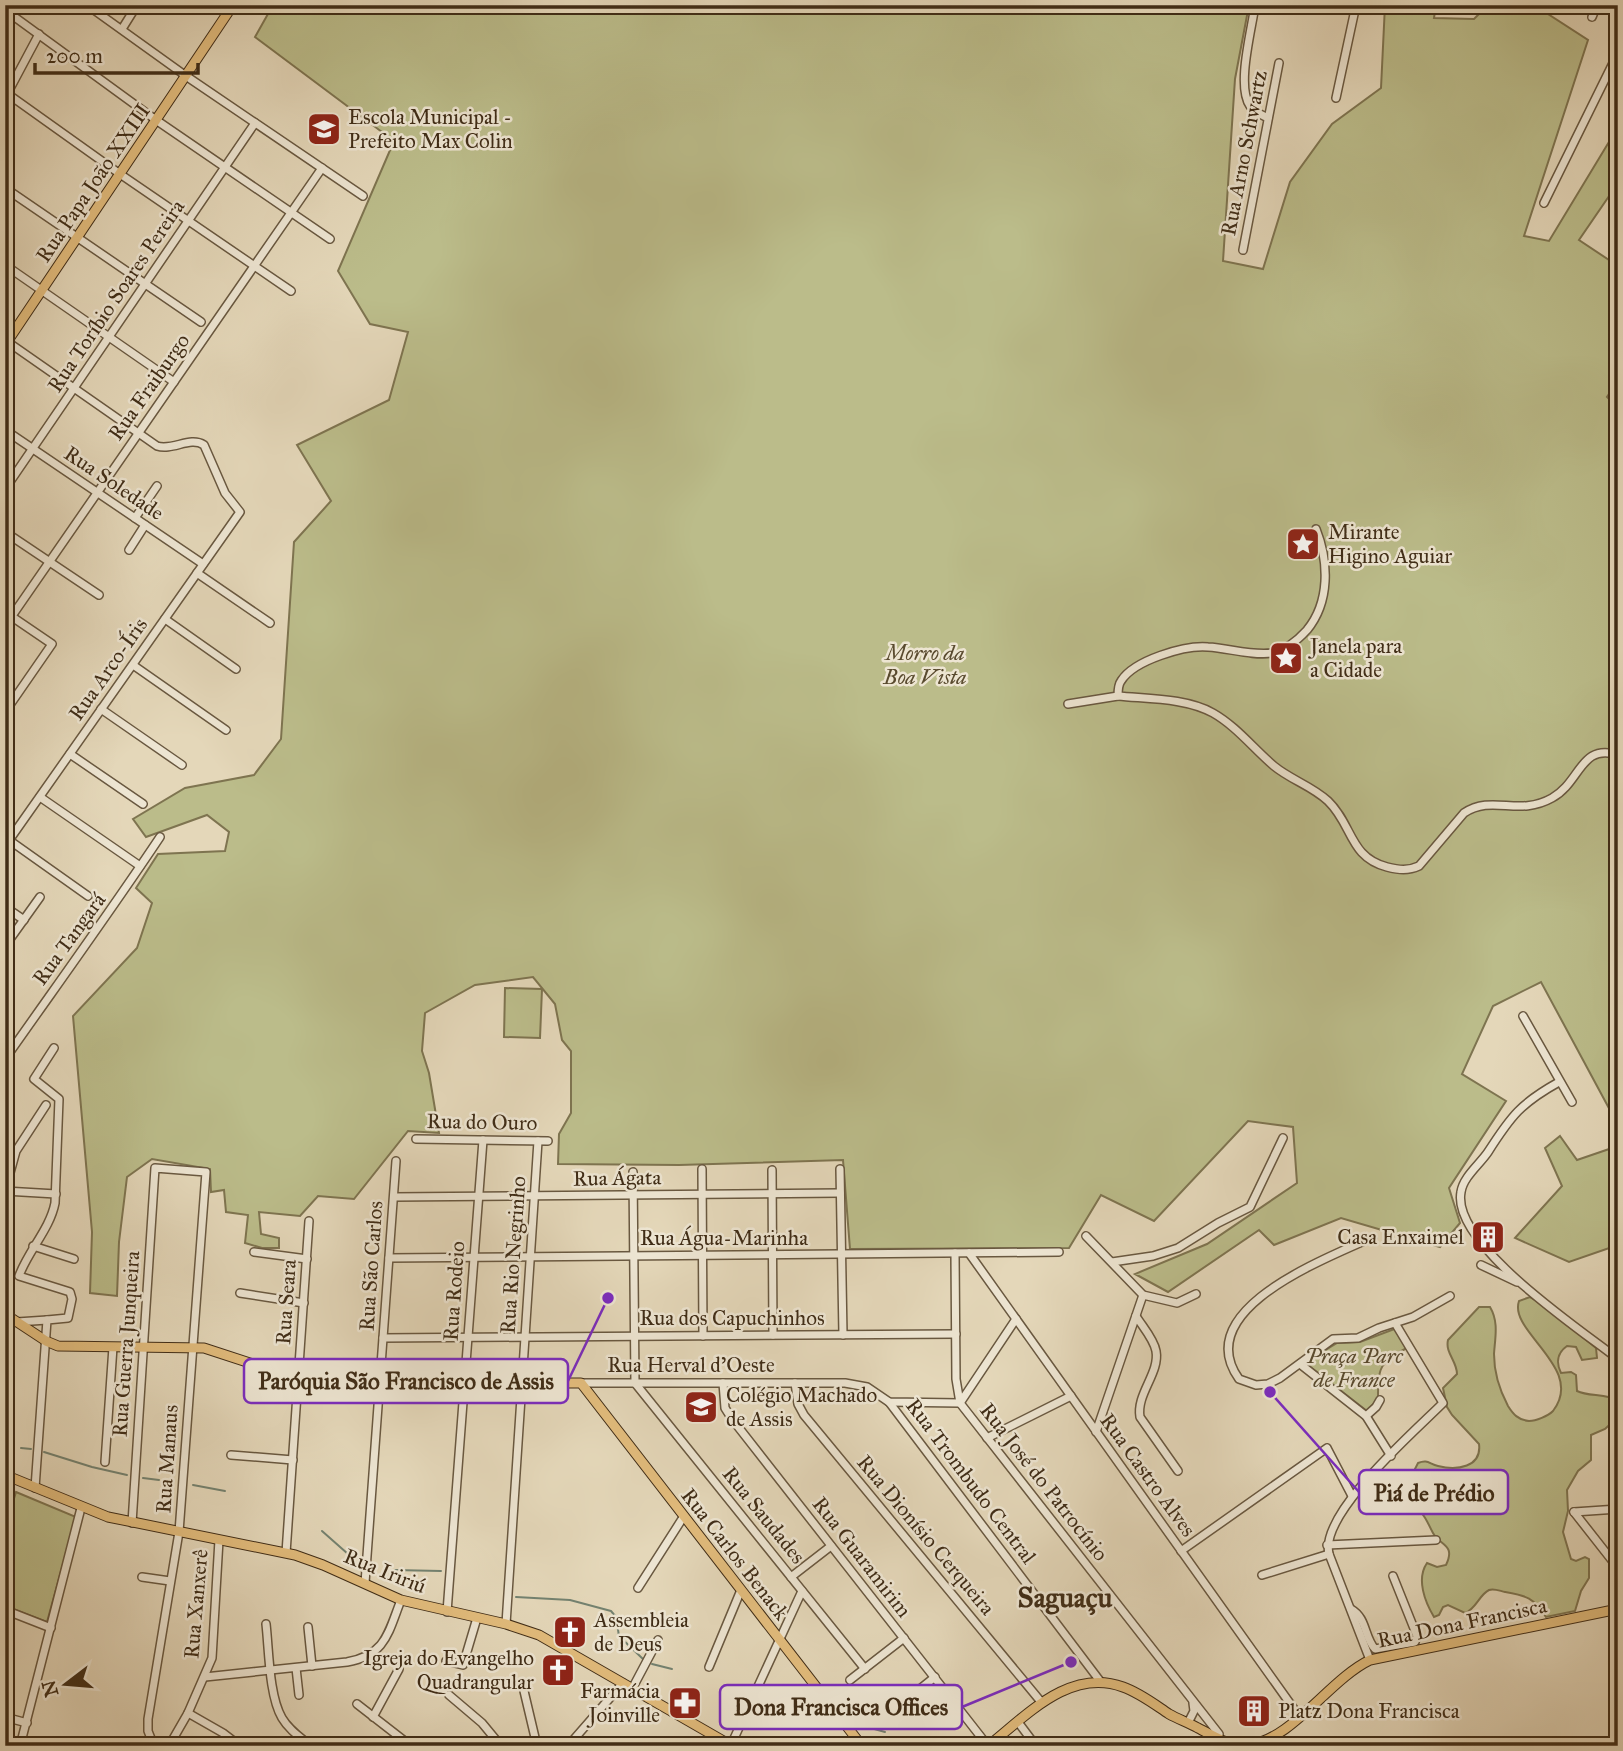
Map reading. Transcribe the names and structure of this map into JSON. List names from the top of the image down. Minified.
{"streets":{"main road":["Rua Papa João XXIII","Rua Herval d'Oeste","Rua Carlos Benack","Rua Iririú","Rua Dona Francisca"],"street":["Rua Arno Schwartz","Rua Toríbio Soares Pereira","Rua Fraiburgo","Rua Soledade","Rua Arco-Íris","Rua Tangará","Rua do Ouro","Rua Ágata","Rua Água-Marinha","Rua Rio Negrinho","Rua São Carlos","Rua Rodeio","Rua Seara","Rua dos Capuchinhos","Rua Guerra Junqueira","Rua Manaus","Rua Castro Alves","Rua Trombudo Central","Rua José do Patrocínio","Rua Saudades","Rua Dionísio Cerqueira","Rua Guaramirim","Rua Xanxerê"]},"crossings":[["Rua Toríbio Soares Pereira","Rua Soledade"],["Rua Fraiburgo","Rua Soledade"],["Rua Fraiburgo","Rua Arco-Íris"],["Rua Soledade","Rua Arco-Íris"],["Rua do Ouro","Rua Rio Negrinho"],["Rua do Ouro","Rua Rodeio"],["Rua Ágata","Rua Rio Negrinho"],["Rua Ágata","Rua São Carlos"],["Rua Ágata","Rua Rodeio"],["Rua Água-Marinha","Rua Rio Negrinho"],["Rua Água-Marinha","Rua São Carlos"],["Rua Água-Marinha","Rua Rodeio"],["Rua Água-Marinha","Rua Castro Alves"],["Rua Água-Marinha","Rua José do Patrocínio"],["Rua Rio Negrinho","Rua dos Capuchinhos"],["Rua Rio Negrinho","Rua Herval d'Oeste"],["Rua Rio Negrinho","Rua Iririú"],["Rua São Carlos","Rua dos Capuchinhos"],["Rua São Carlos","Rua Herval d'Oeste"],["Rua São Carlos","Rua Iririú"],["Rua Rodeio","Rua dos Capuchinhos"],["Rua Rodeio","Rua Herval d'Oeste"],["Rua Rodeio","Rua Iririú"],["Rua Seara","Rua Herval d'Oeste"],["Rua Seara","Rua Iririú"],["Rua dos Capuchinhos","Rua José do Patrocínio"],["Rua Guerra Junqueira","Rua Herval d'Oeste"],["Rua Guerra Junqueira","Rua Manaus"],["Rua Guerra Junqueira","Rua Iririú"],["Rua Herval d'Oeste","Rua Manaus"],["Rua Herval d'Oeste","Rua Trombudo Central"],["Rua Herval d'Oeste","Rua José do Patrocínio"],["Rua Herval d'Oeste","Rua Saudades"],["Rua Herval d'Oeste","Rua Dionísio Cerqueira"],["Rua Herval d'Oeste","Rua Carlos Benack"],["Rua Herval d'Oeste","Rua Guaramirim"],["Rua Manaus","Rua Iririú"],["Rua Castro Alves","Rua Dona Francisca"],["Rua Trombudo Central","Rua Dona Francisca"],["Rua José do Patrocínio","Rua Dona Francisca"],["Rua Iririú","Rua Xanxerê"]],"districts":["Saguaçu"],"parks":["Morro da Boa Vista","Praça Parc de France"],"places":{"school or university":["Escola Municipal - Prefeito Max Colin","Colégio Machado de Assis"],"place":["Mirante Higino Aguiar","Janela para a Cidade"],"building":["Casa Enxaimel","Platz Dona Francisca"],"other":["Paróquia São Francisco de Assis","Piá de Prédio","Dona Francisca Offices"],"church":["Assembleia de Deus","Igreja do Evangelho Quadrangular"],"pharmacy":["Farmácia Joinville"]},"scale_bar":"200 m","north":"left"}
